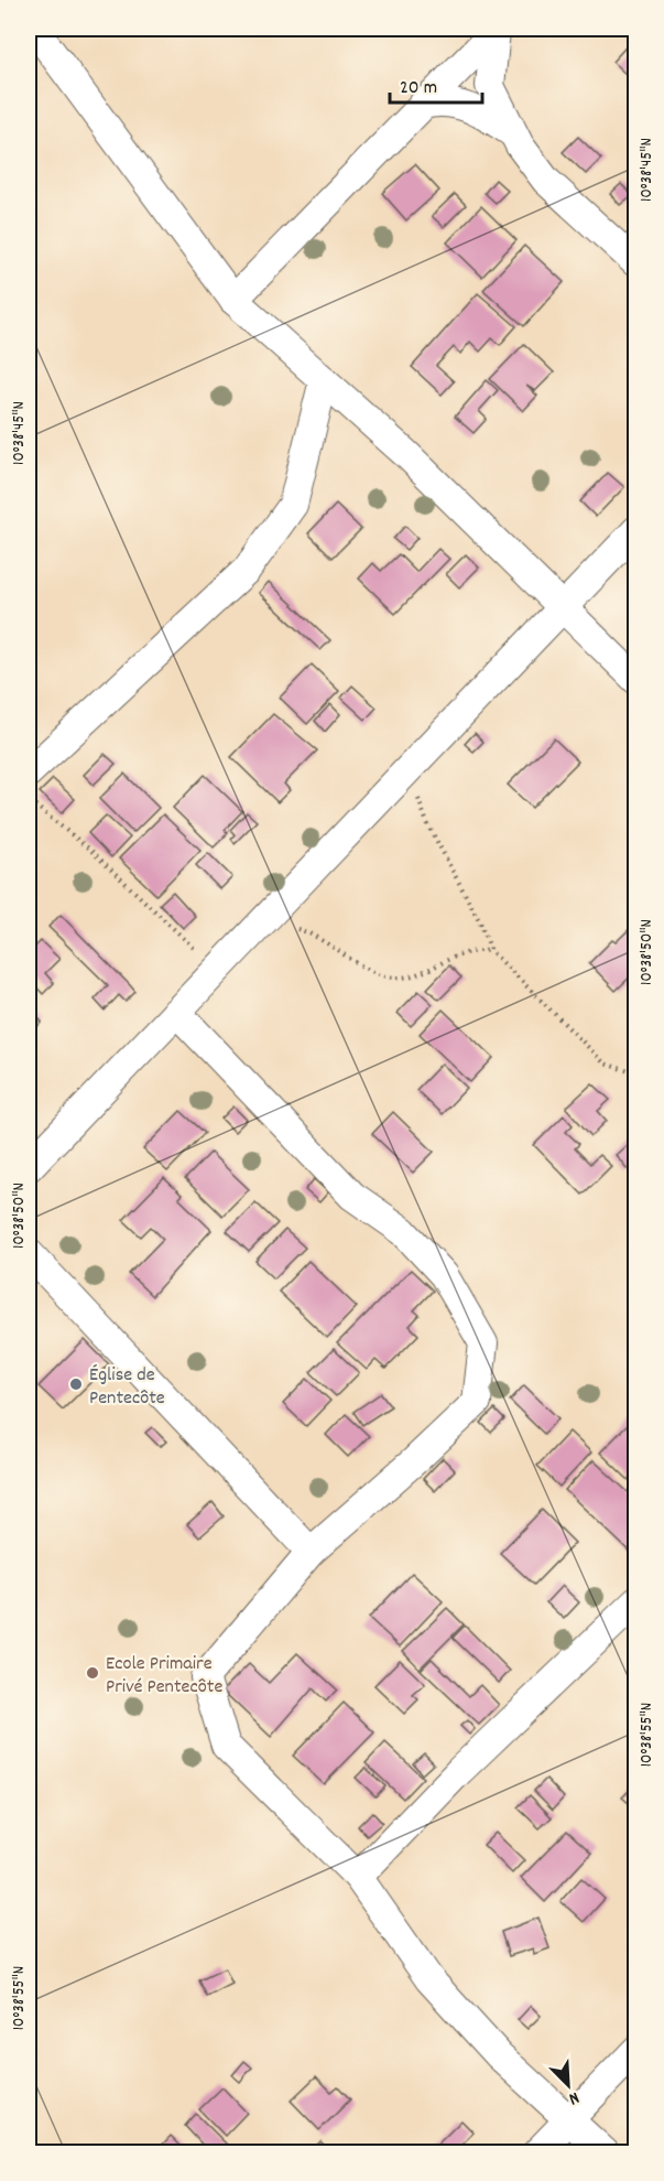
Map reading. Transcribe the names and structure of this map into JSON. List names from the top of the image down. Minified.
{"places":["Église de Pentecôte","Ecole Primaire Privé Pentecôte"],"scale_bar":"20 m","north":"bottom right","coordinates":["10°38'45\"N","10°38'50\"N","10°38'55\"N"]}
